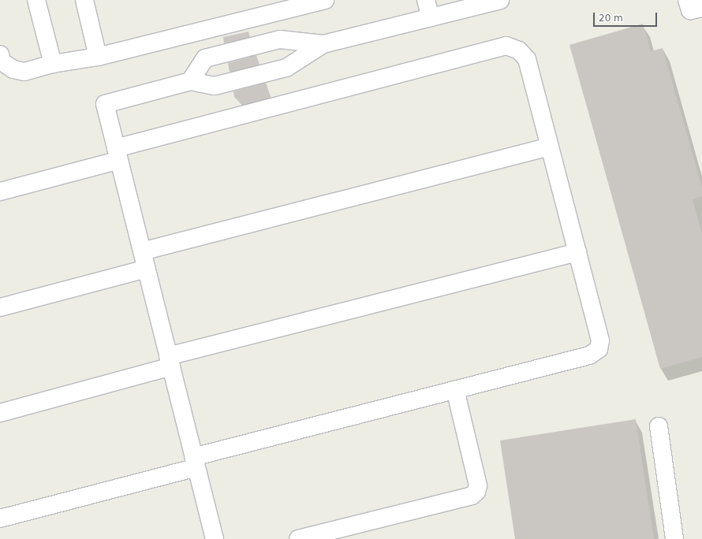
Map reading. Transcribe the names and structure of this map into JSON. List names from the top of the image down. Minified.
{"scale_bar":"20 m"}
